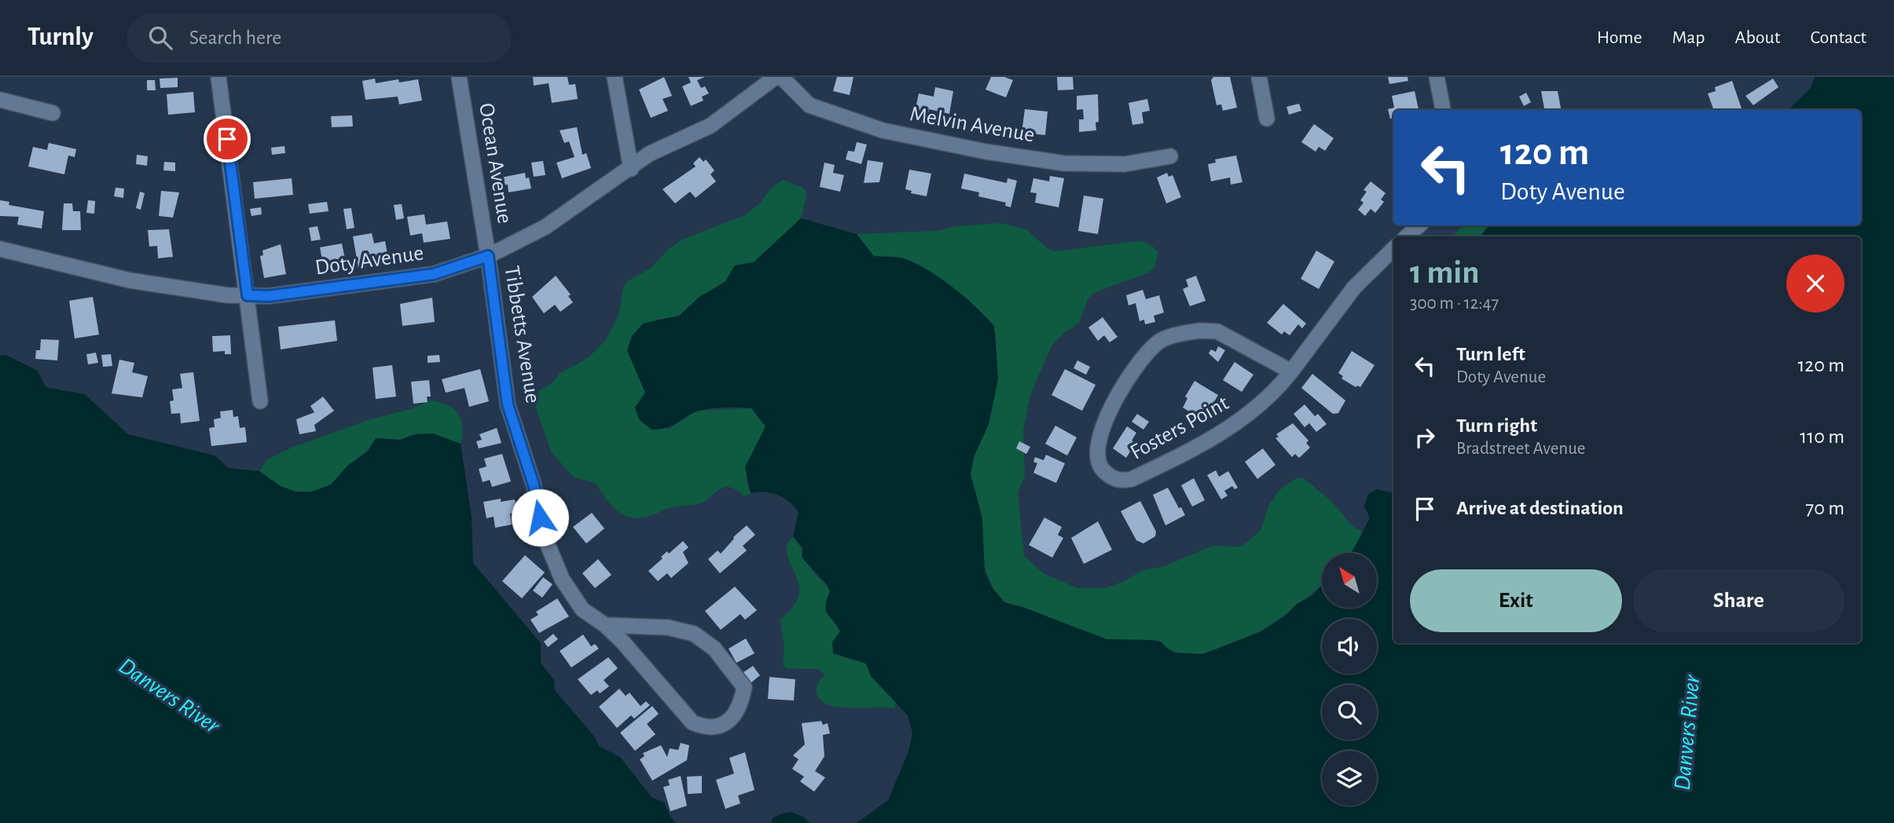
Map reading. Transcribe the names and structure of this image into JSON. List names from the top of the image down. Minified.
{"streets":{"street":["Melvin Avenue","Ocean Avenue","Doty Avenue","Tibbetts Avenue","Fosters Point"]},"crossings":[["Ocean Avenue","Doty Avenue"],["Ocean Avenue","Tibbetts Avenue"],["Doty Avenue","Tibbetts Avenue"]],"water":["Danvers River"],"north":"top left","page":{"header":"Turnly","search":"Search here","nav":["Home","Map","About","Contact"],"turn":["120 m","Doty Avenue"],"heading":["1 min","300 m · 12:47"],"list":[{"name":"Turn left","note":"Doty Avenue","value":"120 m"},{"name":"Turn right","note":"Bradstreet Avenue","value":"110 m"},{"name":"Arrive at destination","value":"70 m"}],"buttons":["Exit","Share"]}}
